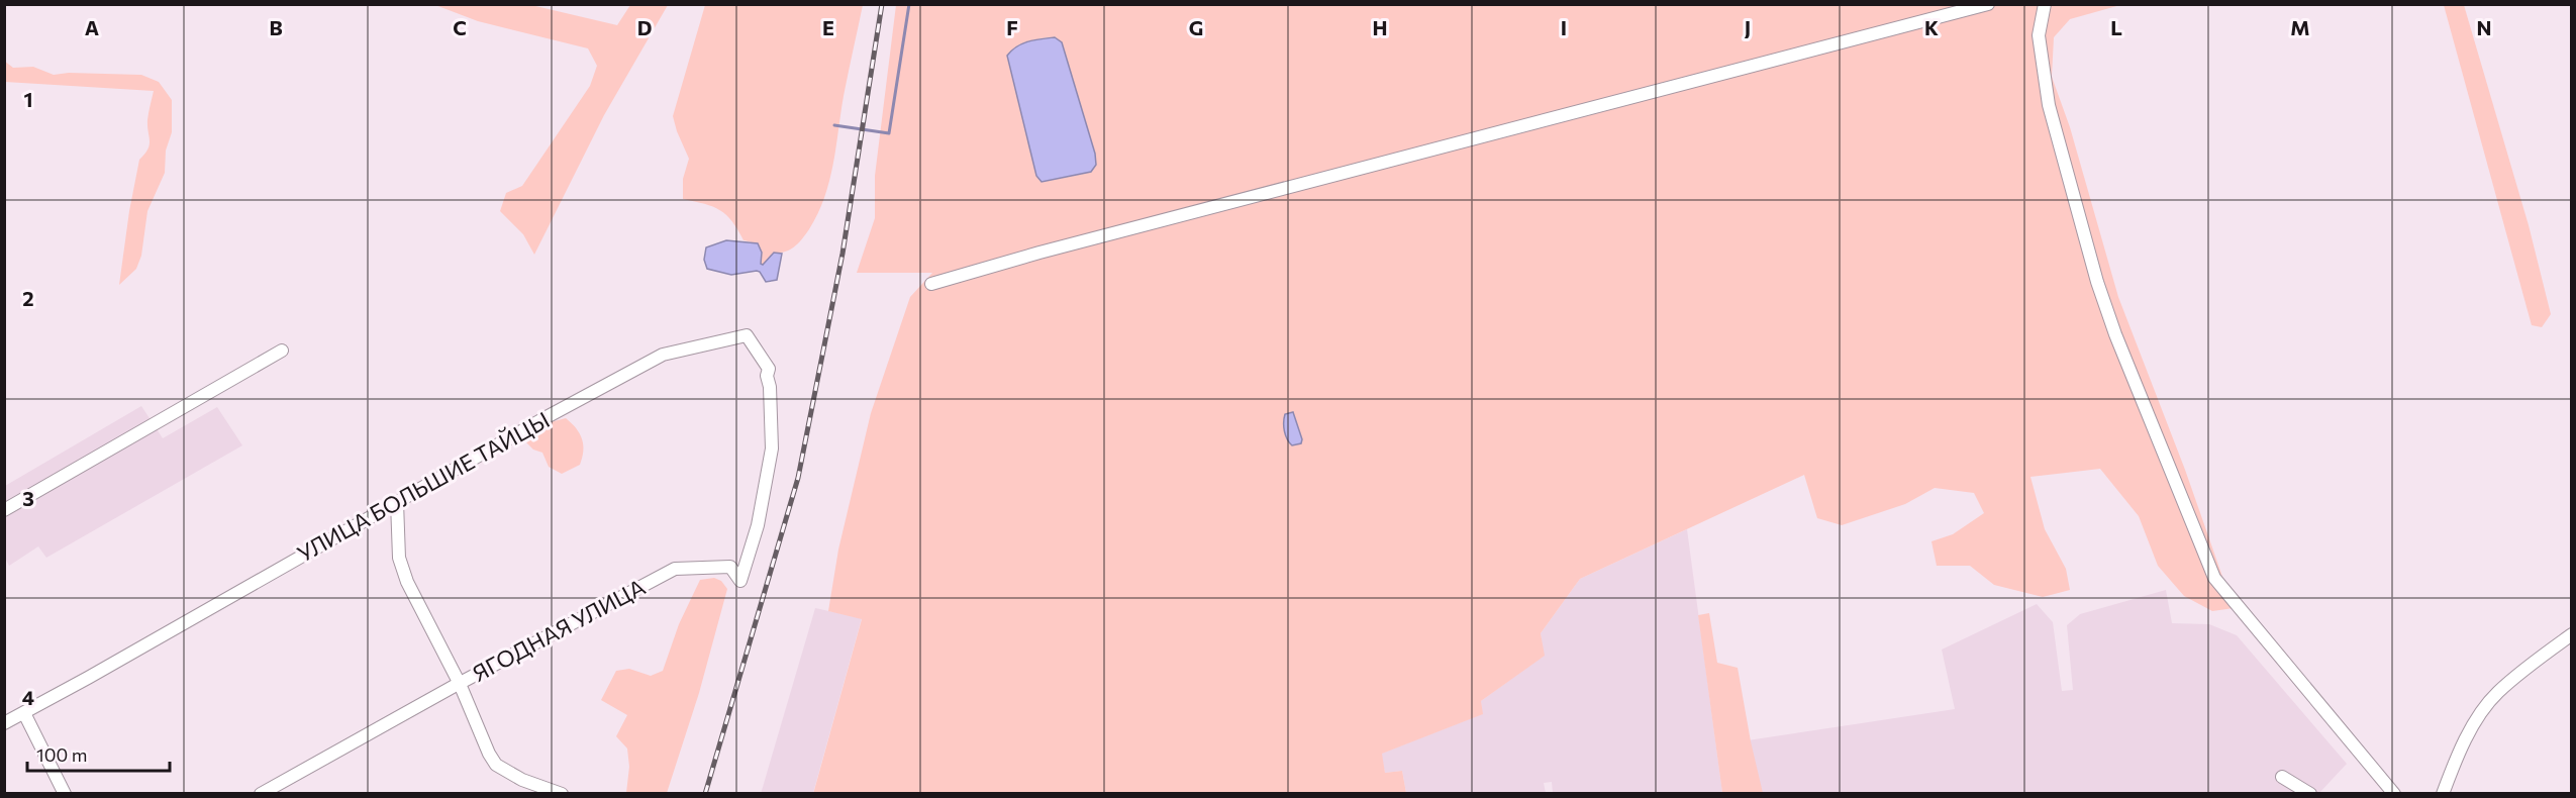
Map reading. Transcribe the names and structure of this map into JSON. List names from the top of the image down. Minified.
{"streets":{"street":["УЛИЦА БОЛЬШИЕ ТАЙЦЫ","ЯГОДНАЯ УЛИЦА"]},"crossings":[["УЛИЦА БОЛЬШИЕ ТАЙЦЫ","ЯГОДНАЯ УЛИЦА"]],"scale_bar":"100 m","grid":{"columns":["A","B","C","D","E","F","G","H","I","J","K","L","M","N"],"rows":["1","2","3","4"]}}
